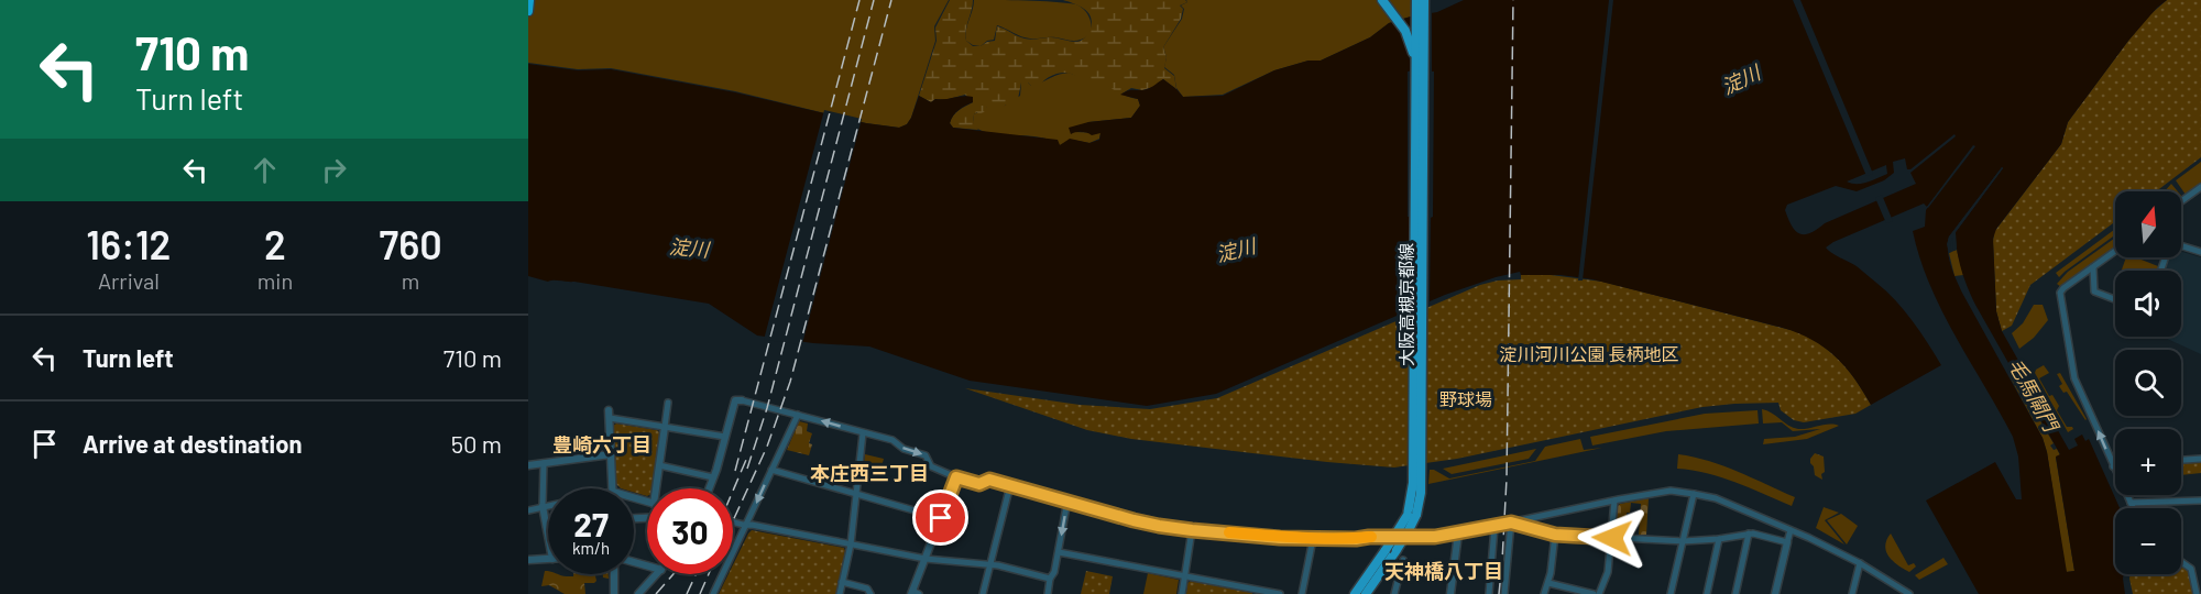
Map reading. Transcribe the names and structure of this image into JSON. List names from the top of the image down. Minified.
{"streets":{"main road":["大阪高槻京都線"]},"districts":["豊崎六丁目","本庄西三丁目","天神橋八丁目"],"water":["淀川","毛馬閘門"],"parks":["淀川河川公園 長柄地区","野球場"],"north":"top","page":{"turn":["710 m","Turn left"],"map_buttons":["+","−"],"eta":["16:12","Arrival","2","min","760","m"],"list":[{"name":"Turn left","value":"710 m"},{"name":"Arrive at destination","value":"50 m"}],"speed":"27 km/h","limit":"30"}}
